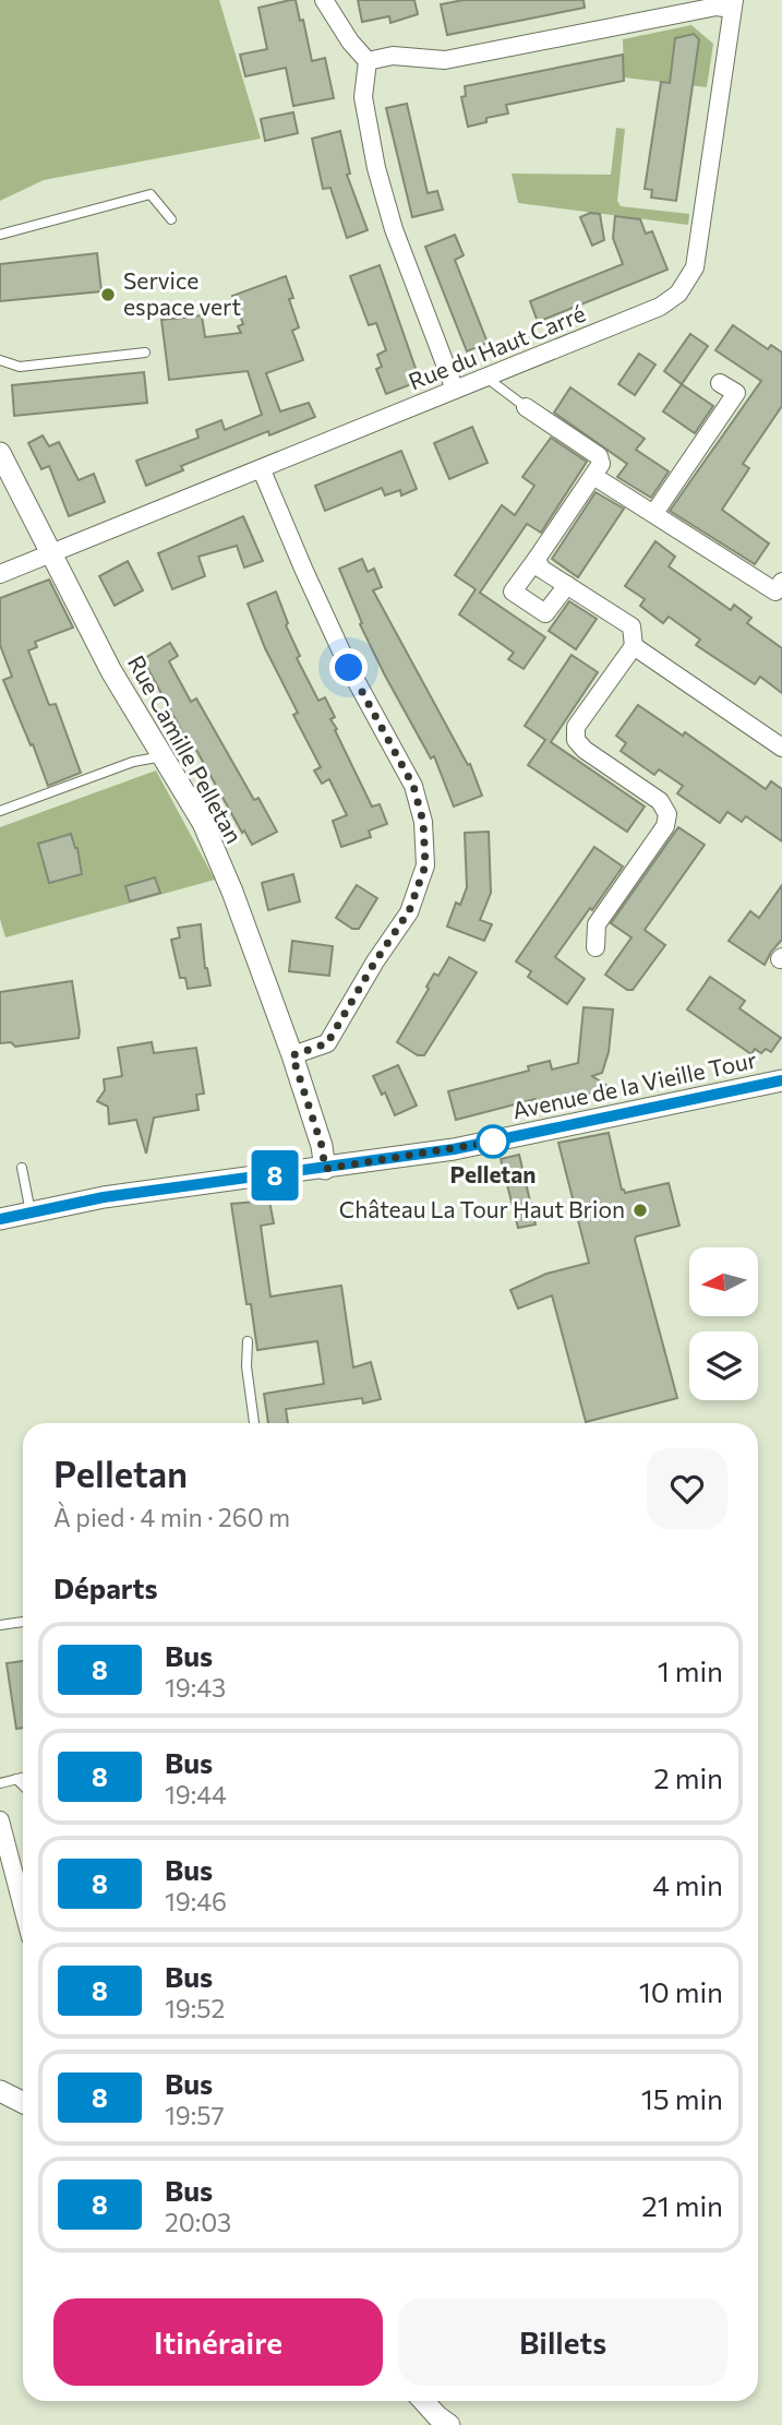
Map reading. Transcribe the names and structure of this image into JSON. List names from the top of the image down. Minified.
{"streets":{"street":["Rue du Haut Carré","Rue Camille Pelletan","Avenue de la Vieille Tour"]},"crossings":[["Rue du Haut Carré","Rue Camille Pelletan"],["Rue Camille Pelletan","Avenue de la Vieille Tour"]],"places":["Service espace vert","Pelletan","Château La Tour Haut Brion"],"lines":["bus line 8"],"north":"left","page":{"on_map":"8","heading":[["Pelletan","À pied · 4 min · 260 m"],"Départs"],"list":[{"mark":"8","name":"Bus","note":"19:43","value":"1 min"},{"mark":"8","name":"Bus","note":"19:44","value":"2 min"},{"mark":"8","name":"Bus","note":"19:46","value":"4 min"},{"mark":"8","name":"Bus","note":"19:52","value":"10 min"},{"mark":"8","name":"Bus","note":"19:57","value":"15 min"},{"mark":"8","name":"Bus","note":"20:03","value":"21 min"}],"buttons":["Itinéraire","Billets"]}}
